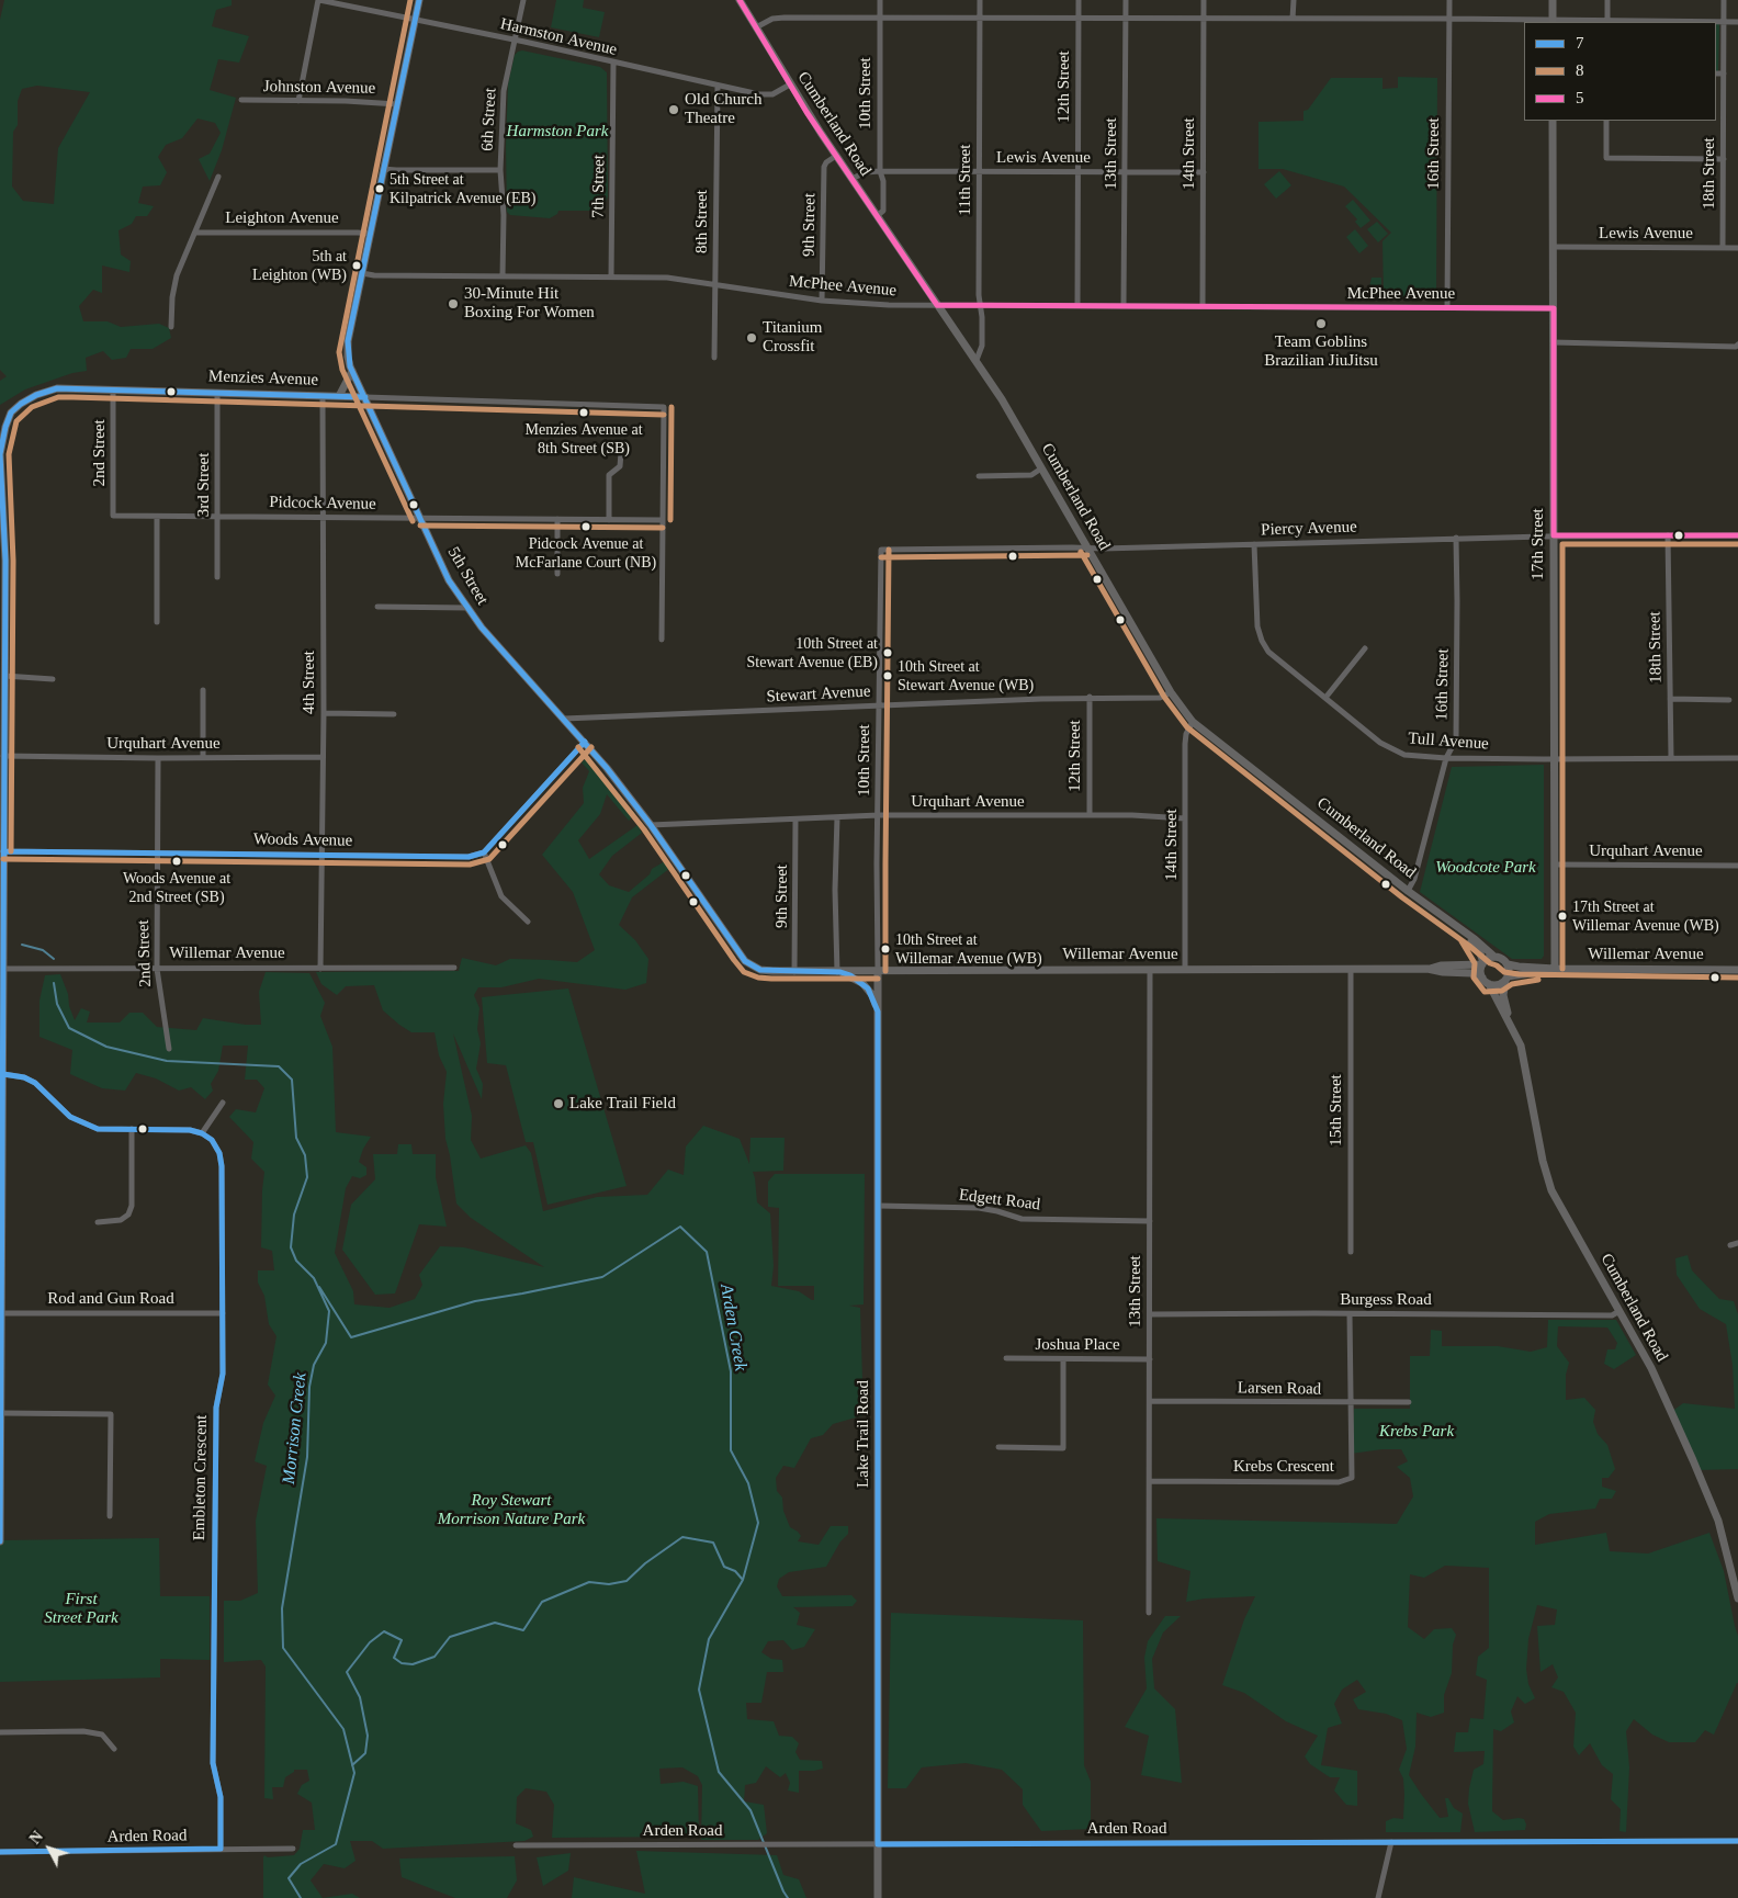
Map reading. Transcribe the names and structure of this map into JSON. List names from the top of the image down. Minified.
{"streets":{"street":["Harmston Avenue","12th Street","Johnston Avenue","10th Street","6th Street","Cumberland Road","13th Street","14th Street","16th Street","Lewis Avenue","18th Street","11th Street","7th Street","Leighton Avenue","8th Street","9th Street","McPhee Avenue","Menzies Avenue","2nd Street","3rd Street","Pidcock Avenue","Piercy Avenue","17th Street","5th Street","4th Street","Stewart Avenue","Tull Avenue","Urquhart Avenue","Woods Avenue","Willemar Avenue","15th Street","Edgett Road","Rod and Gun Road","Burgess Road","Joshua Place","Larsen Road","Lake Trail Road","Krebs Crescent","Embleton Crescent","Arden Road"]},"crossings":[["Harmston Avenue","6th Street"],["Harmston Avenue","Cumberland Road"],["Harmston Avenue","7th Street"],["Harmston Avenue","8th Street"],["Harmston Avenue","5th Street"],["12th Street","Lewis Avenue"],["12th Street","McPhee Avenue"],["12th Street","Stewart Avenue"],["12th Street","Urquhart Avenue"],["Johnston Avenue","5th Street"],["10th Street","Cumberland Road"],["10th Street","Lewis Avenue"],["10th Street","Piercy Avenue"],["10th Street","Stewart Avenue"],["10th Street","Urquhart Avenue"],["10th Street","Willemar Avenue"],["10th Street","Lake Trail Road"],["6th Street","McPhee Avenue"],["Cumberland Road","14th Street"],["Cumberland Road","16th Street"],["Cumberland Road","Lewis Avenue"],["Cumberland Road","11th Street"],["Cumberland Road","9th Street"],["Cumberland Road","McPhee Avenue"],["Cumberland Road","Piercy Avenue"],["Cumberland Road","Stewart Avenue"],["Cumberland Road","Willemar Avenue"],["Cumberland Road","Burgess Road"],["13th Street","Lewis Avenue"],["13th Street","McPhee Avenue"],["13th Street","Willemar Avenue"],["13th Street","Edgett Road"],["13th Street","Burgess Road"],["13th Street","Joshua Place"],["13th Street","Larsen Road"],["13th Street","Krebs Crescent"],["14th Street","Lewis Avenue"],["14th Street","McPhee Avenue"],["14th Street","Urquhart Avenue"],["14th Street","Willemar Avenue"],["16th Street","McPhee Avenue"],["16th Street","Piercy Avenue"],["16th Street","Tull Avenue"],["Lewis Avenue","18th Street"],["Lewis Avenue","11th Street"],["Lewis Avenue","17th Street"],["18th Street","Piercy Avenue"],["18th Street","Tull Avenue"],["11th Street","McPhee Avenue"],["7th Street","McPhee Avenue"],["Leighton Avenue","5th Street"],["8th Street","McPhee Avenue"],["9th Street","McPhee Avenue"],["9th Street","Urquhart Avenue"],["9th Street","Willemar Avenue"],["McPhee Avenue","17th Street"],["McPhee Avenue","5th Street"],["Menzies Avenue","2nd Street"],["Menzies Avenue","3rd Street"],["Menzies Avenue","Pidcock Avenue"],["Menzies Avenue","5th Street"],["Menzies Avenue","4th Street"],["2nd Street","Pidcock Avenue"],["2nd Street","Urquhart Avenue"],["2nd Street","Woods Avenue"],["2nd Street","Willemar Avenue"],["3rd Street","Pidcock Avenue"],["Pidcock Avenue","5th Street"],["Pidcock Avenue","4th Street"],["Piercy Avenue","17th Street"],["Piercy Avenue","Tull Avenue"],["17th Street","Tull Avenue"],["17th Street","Urquhart Avenue"],["17th Street","Willemar Avenue"],["5th Street","Stewart Avenue"],["5th Street","Urquhart Avenue"],["5th Street","Willemar Avenue"],["4th Street","Urquhart Avenue"],["4th Street","Woods Avenue"],["4th Street","Willemar Avenue"],["Willemar Avenue","15th Street"],["Willemar Avenue","Lake Trail Road"],["Edgett Road","Lake Trail Road"],["Rod and Gun Road","Embleton Crescent"],["Burgess Road","Krebs Crescent"],["Larsen Road","Krebs Crescent"],["Lake Trail Road","Arden Road"],["Embleton Crescent","Arden Road"]],"water":["Arden Creek","Morrison Creek"],"parks":["Harmston Park","Woodcote Park","Krebs Park","Roy Stewart Morrison Nature Park","First Street Park"],"places":["Old Church Theatre","5th Street at Kilpatrick Avenue (EB)","5th at Leighton (WB)","30-Minute Hit Boxing For Women","Team Goblins Brazilian JiuJitsu","Titanium Crossfit","Menzies Avenue at 8th Street (SB)","Pidcock Avenue at McFarlane Court (NB)","10th Street at Stewart Avenue (EB)","10th Street at Stewart Avenue (WB)","Woods Avenue at 2nd Street (SB)","17th Street at Willemar Avenue (WB)","10th Street at Willemar Avenue (WB)","Lake Trail Field"],"lines":["transit line 7","transit line 8","transit line 5"],"legend":["7","8","5"],"north":"top left"}
